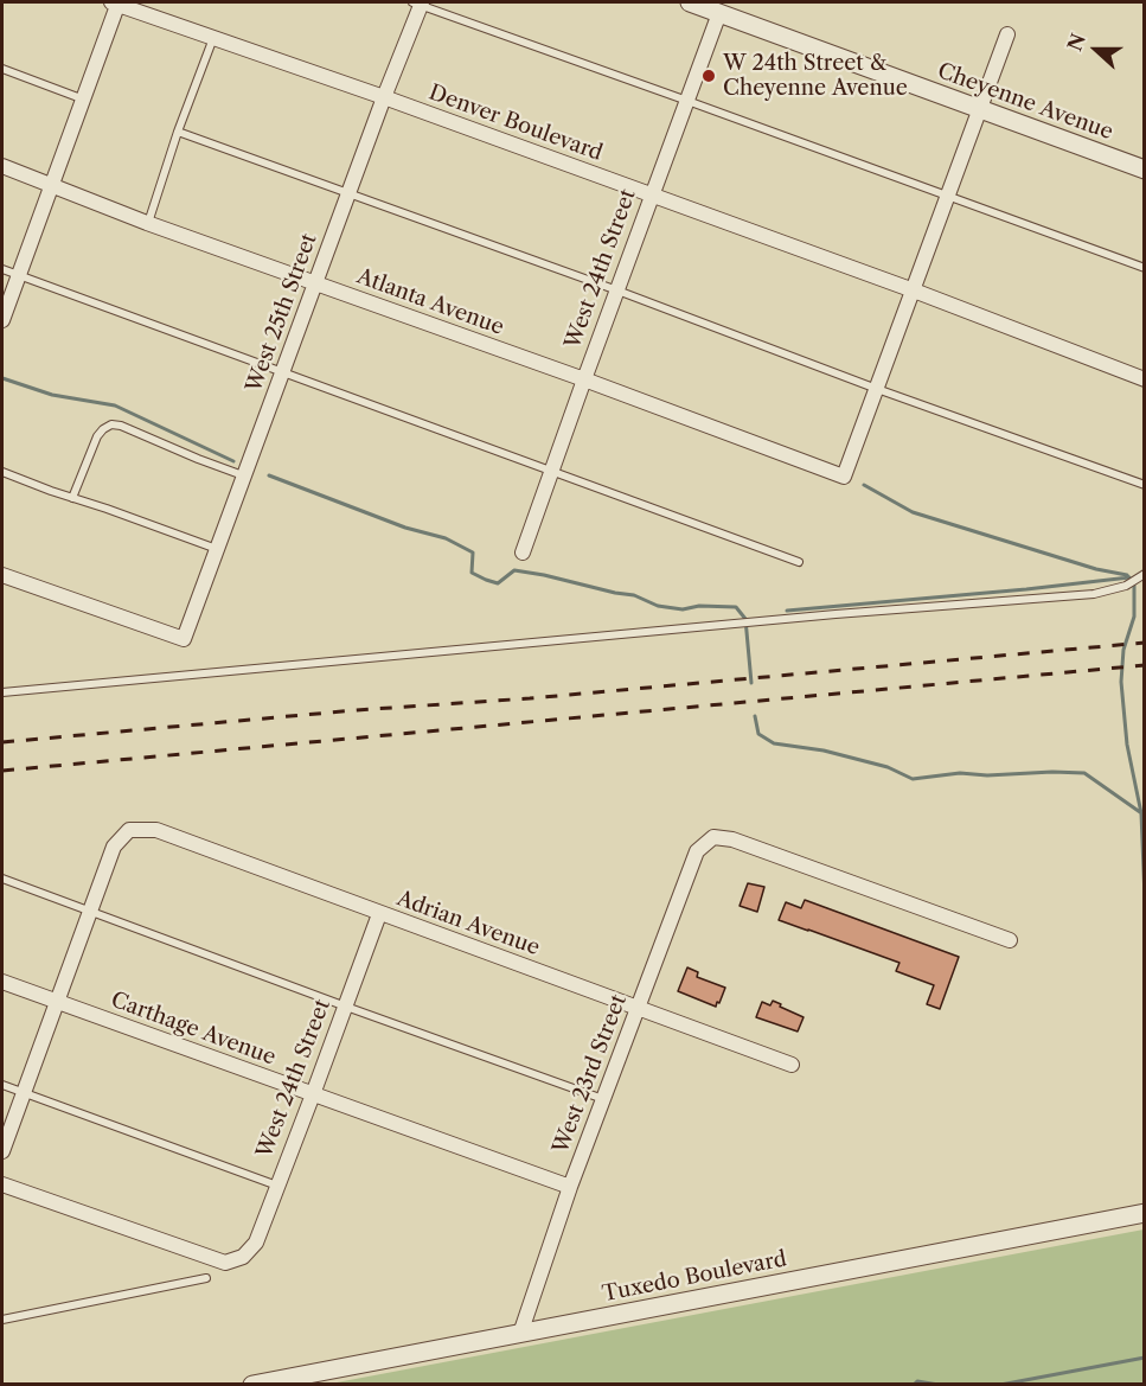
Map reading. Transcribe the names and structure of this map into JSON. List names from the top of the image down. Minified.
{"streets":{"street":["Cheyenne Avenue","Denver Boulevard","West 24th Street","Atlanta Avenue","West 25th Street","Adrian Avenue","Carthage Avenue","West 23rd Street","Tuxedo Boulevard"]},"crossings":[["Cheyenne Avenue","West 24th Street"],["Denver Boulevard","West 24th Street"],["Denver Boulevard","West 25th Street"],["West 24th Street","Atlanta Avenue"],["West 24th Street","Adrian Avenue"],["West 24th Street","Carthage Avenue"],["Atlanta Avenue","West 25th Street"],["Adrian Avenue","West 23rd Street"],["Carthage Avenue","West 23rd Street"],["West 23rd Street","Tuxedo Boulevard"]],"places":["W 24th Street & Cheyenne Avenue"],"north":"left"}
